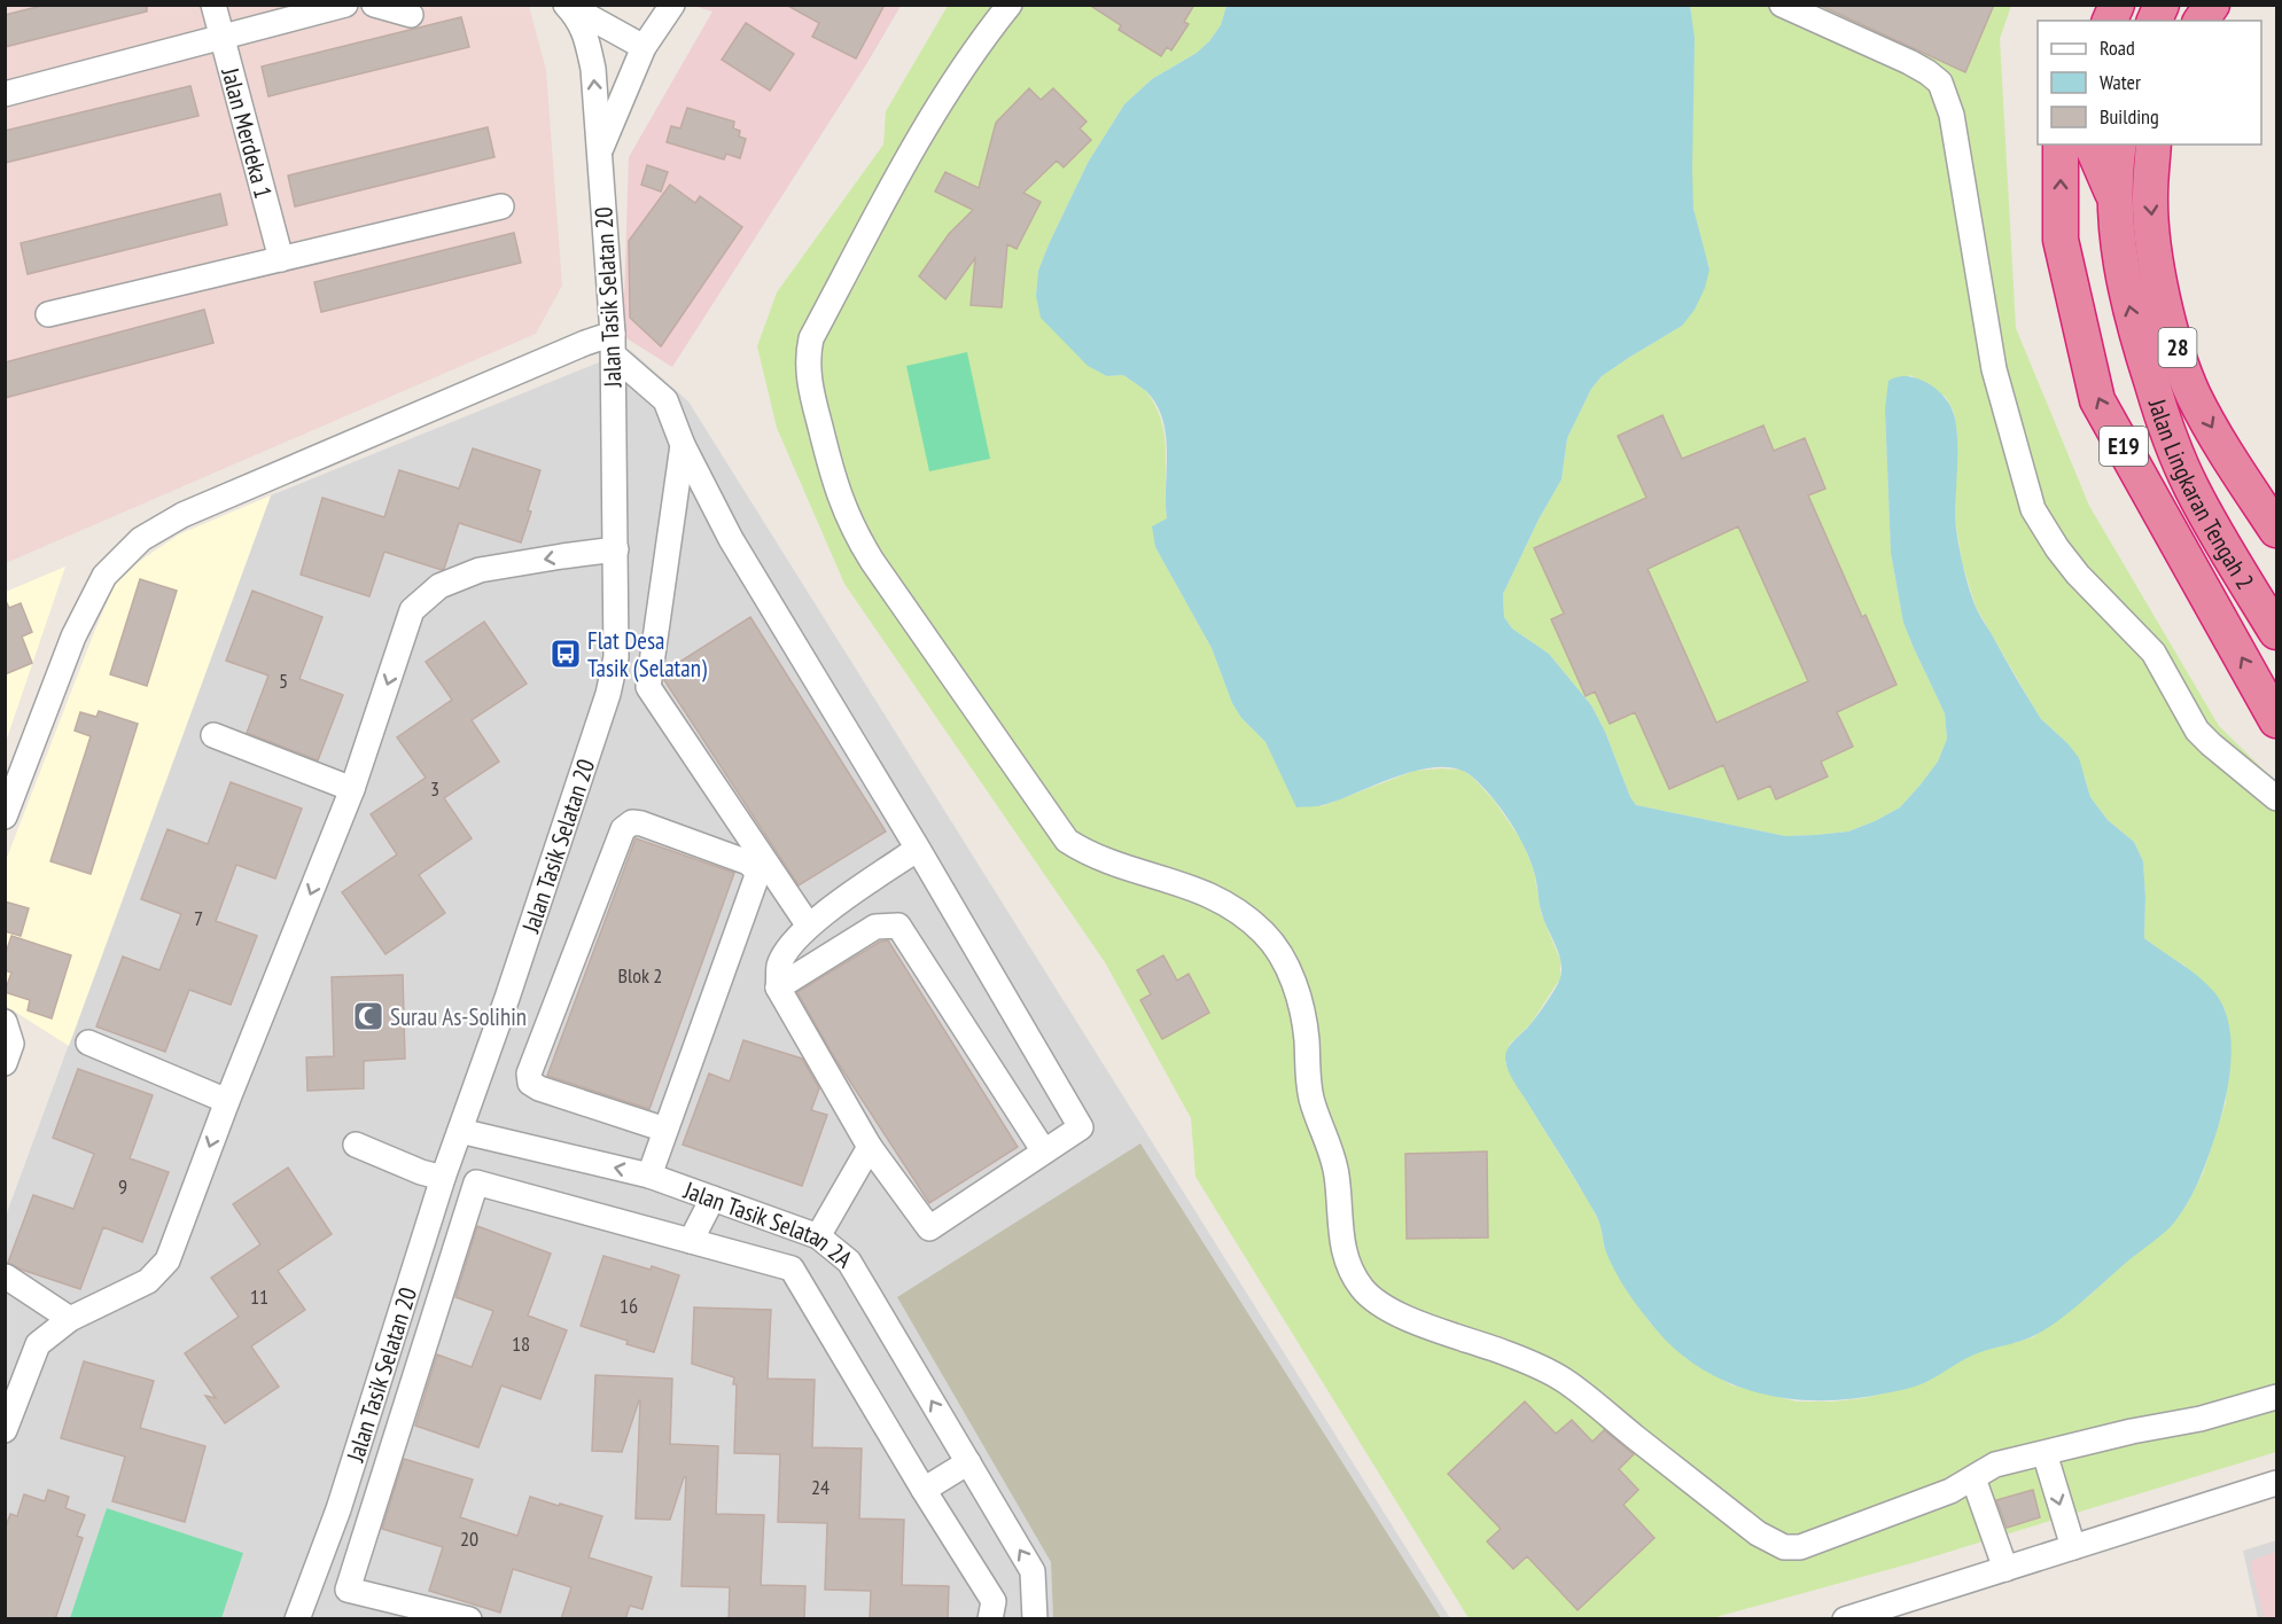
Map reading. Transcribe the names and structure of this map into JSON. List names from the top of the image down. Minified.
{"streets":{"highway":["28","E19","Jalan Lingkaran Tengah 2"],"street":["Jalan Merdeka 1","Jalan Tasik Selatan 20","Jalan Tasik Selatan 2A"]},"crossings":[["Jalan Tasik Selatan 20","Jalan Tasik Selatan 2A"]],"places":{"bus stop":["Flat Desa Tasik (Selatan)"],"mosque":["Surau As-Solihin"]},"house_numbers":["5","3","7","Blok 2","9","11","16","18","24","20"],"legend":["Road","Water","Building"]}
